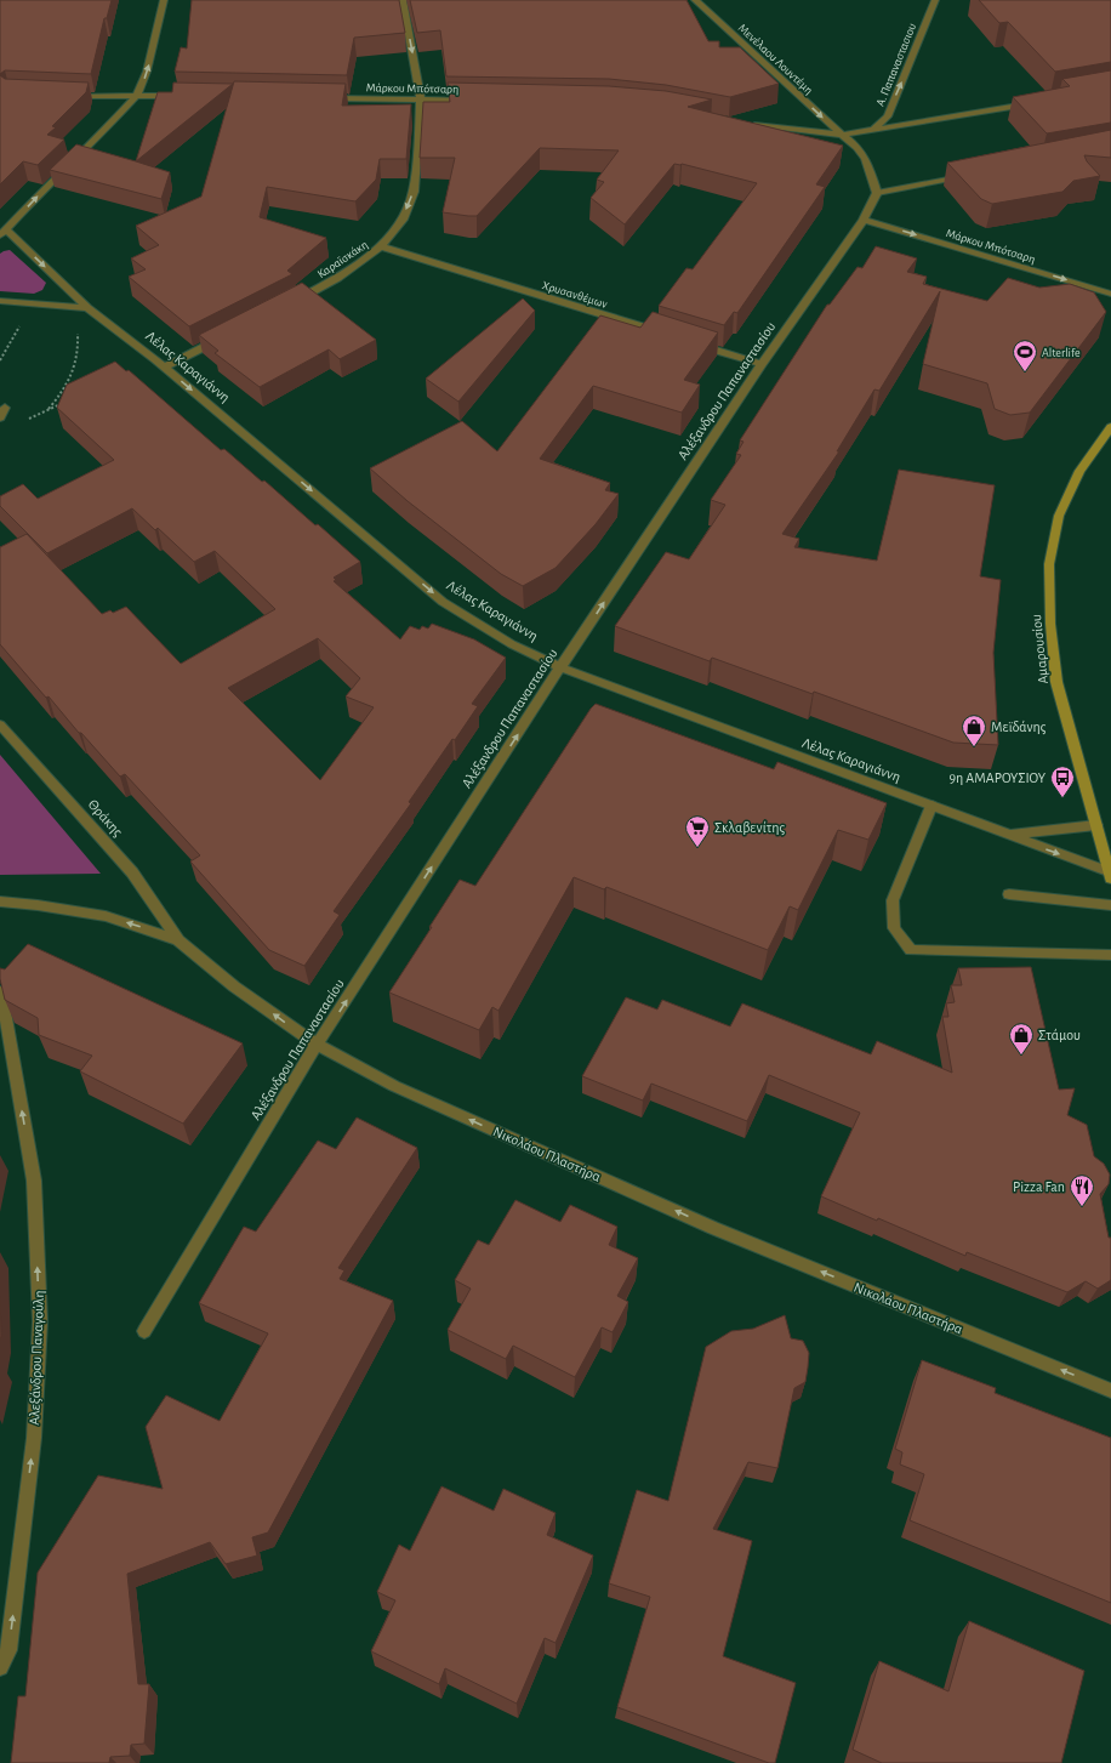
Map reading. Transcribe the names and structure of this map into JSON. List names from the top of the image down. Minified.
{"streets":{"main road":["Αμαρουσίου"],"street":["Μενέλαου Λουντέμη","Α. Παπαναστασιου","Μάρκου Μπότσαρη","Καραϊσκάκη","Χρυσανθέμων","Λέλας Καραγιάννη","Αλέξανδρου Παπαναστασίου","Θράκης","Νικολάου Πλαστήρα","Αλεξάνδρου Παναγούλη"]},"crossings":[["Μάρκου Μπότσαρη","Καραϊσκάκη"],["Μάρκου Μπότσαρη","Αλέξανδρου Παπαναστασίου"],["Καραϊσκάκη","Χρυσανθέμων"],["Λέλας Καραγιάννη","Αλέξανδρου Παπαναστασίου"],["Λέλας Καραγιάννη","Αμαρουσίου"],["Αλέξανδρου Παπαναστασίου","Νικολάου Πλαστήρα"],["Θράκης","Νικολάου Πλαστήρα"]],"one_way":["Μενέλαου Λουντέμη","Α. Παπαναστασιου","Μάρκου Μπότσαρη","Καραϊσκάκη","Λέλας Καραγιάννη","Αλέξανδρου Παπαναστασίου","Νικολάου Πλαστήρα","Αλεξάνδρου Παναγούλη"],"places":{"sports":["Alterlife"],"shop":["Μεϊδάνης","Στάμου"],"bus stop":["9η ΑΜΑΡΟΥΣΙΟΥ"],"supermarket":["Σκλαβενίτης"],"restaurant":["Pizza Fan"]}}
